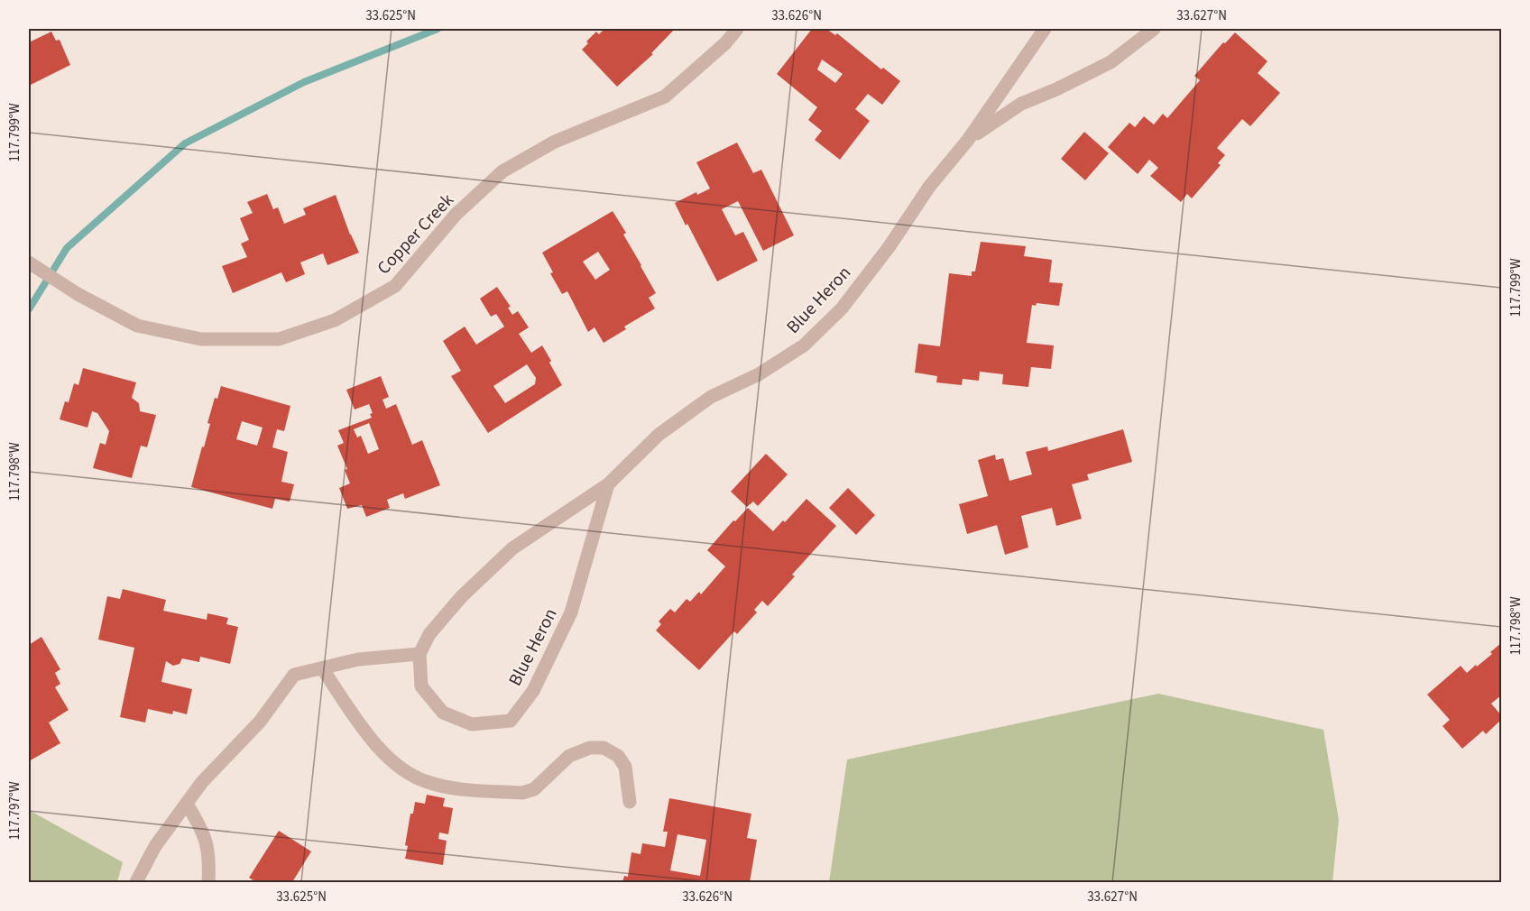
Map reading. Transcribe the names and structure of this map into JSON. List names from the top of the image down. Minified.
{"streets":{"street":["Copper Creek","Blue Heron"]},"coordinates":["33.625°N","33.626°N","33.627°N","117.799°W","117.798°W","117.797°W"]}
